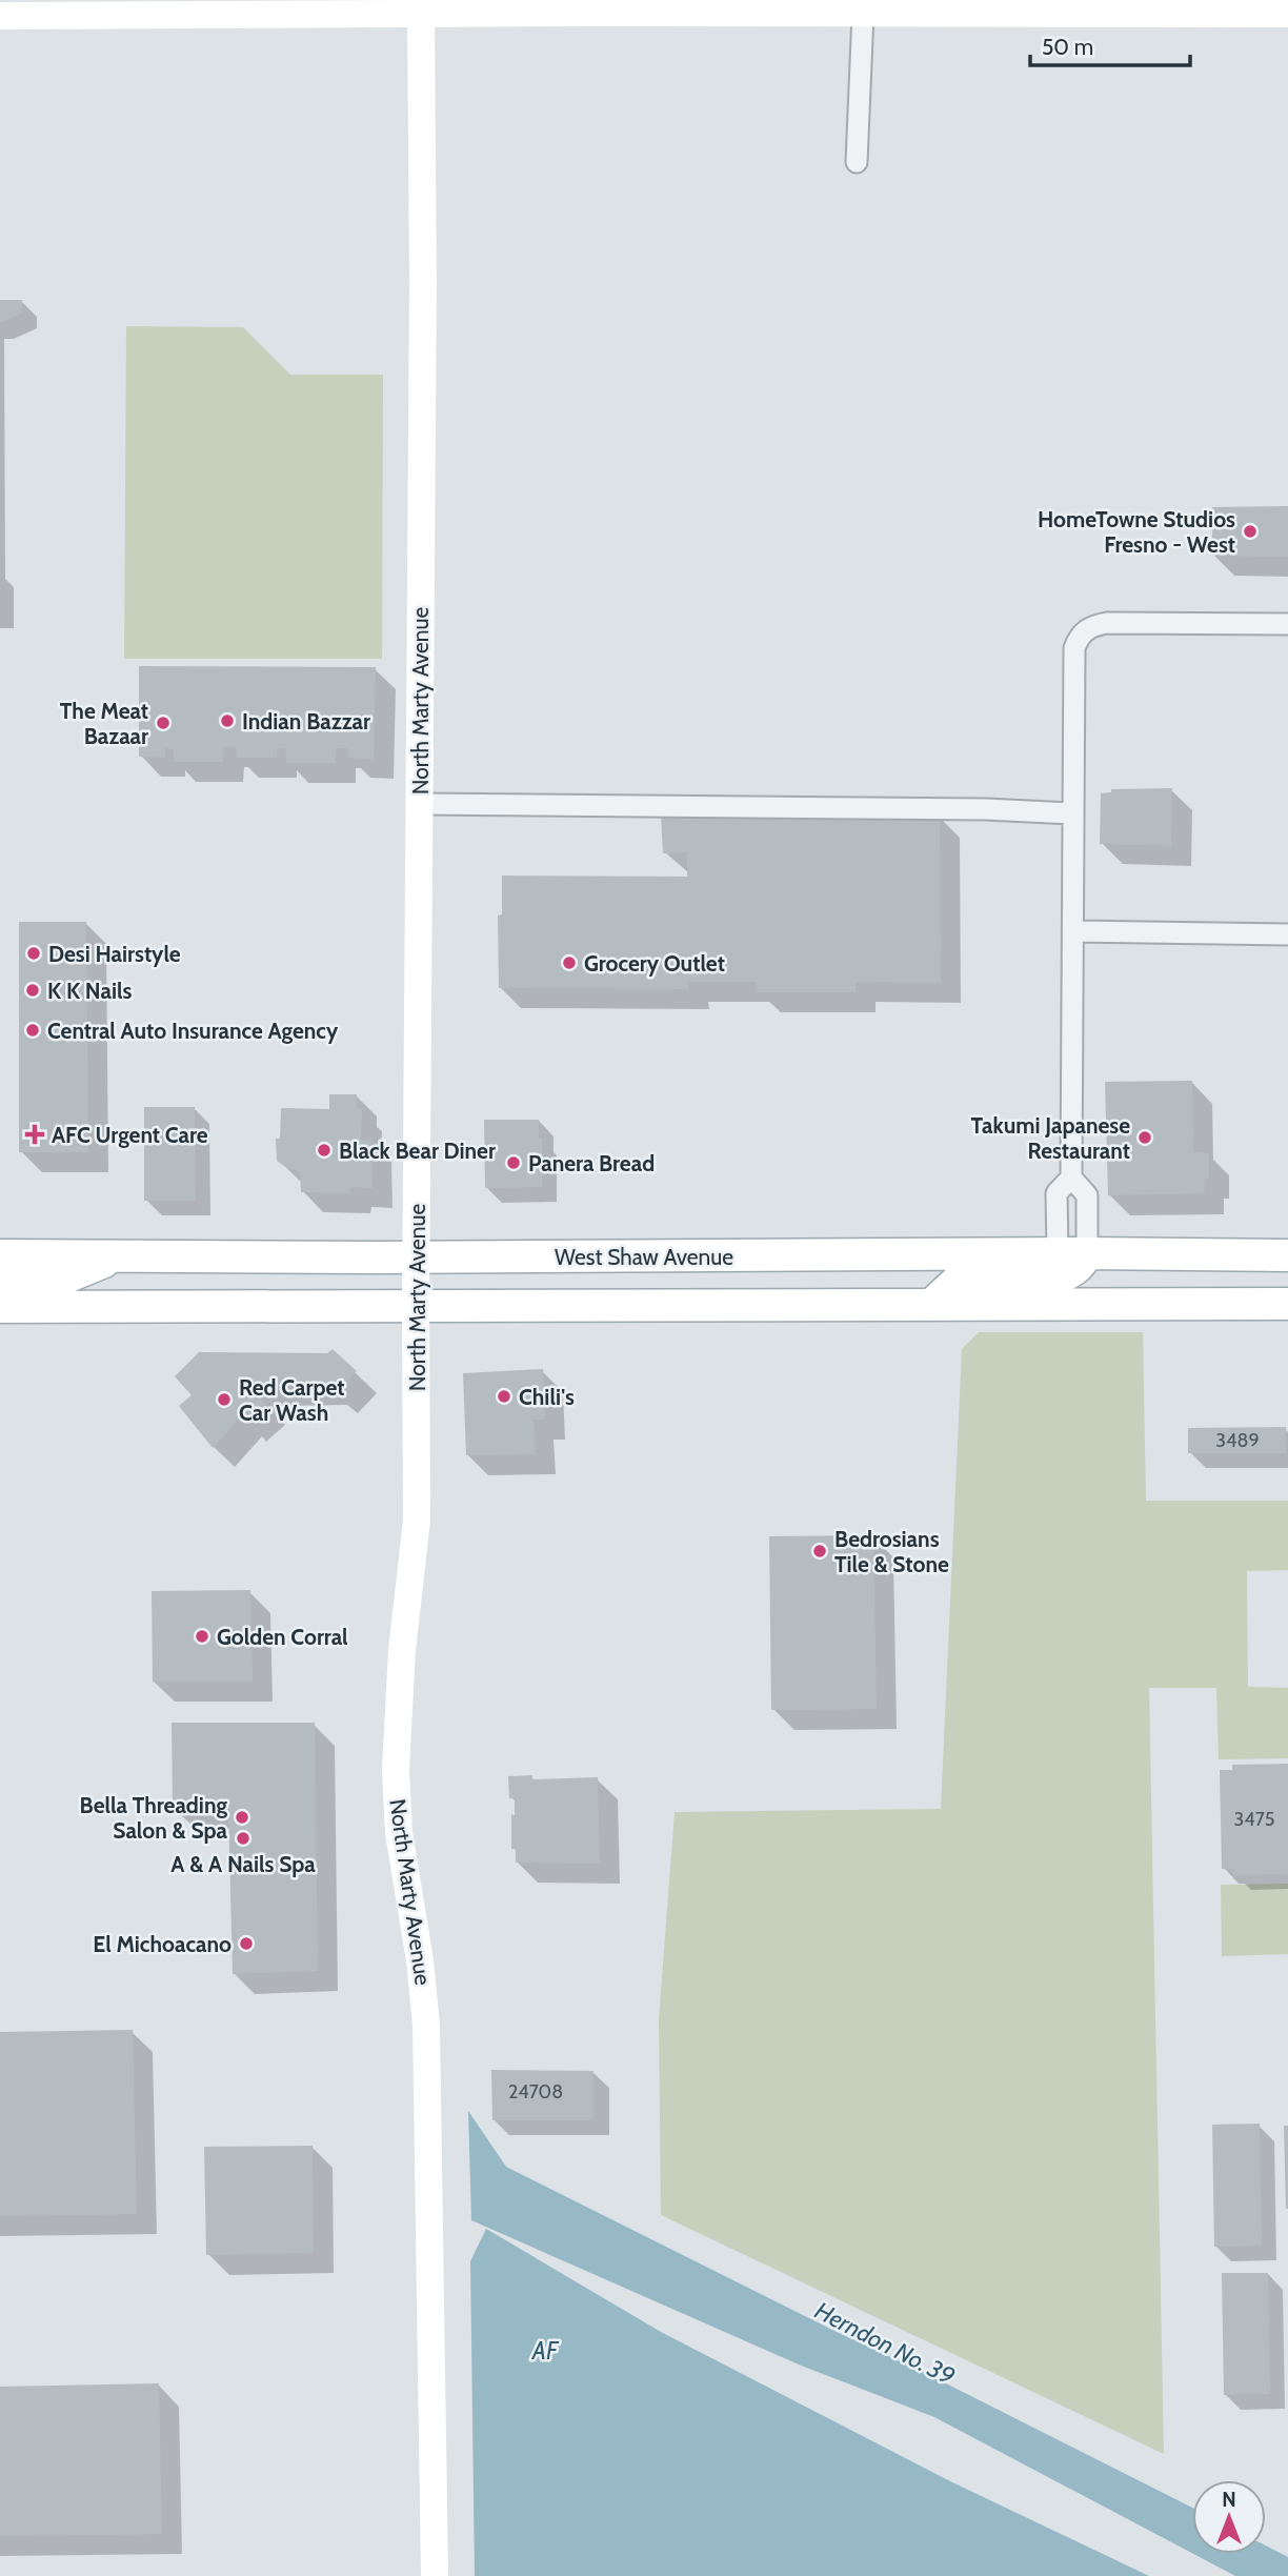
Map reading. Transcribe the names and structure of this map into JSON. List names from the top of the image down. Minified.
{"streets":{"main road":["West Shaw Avenue"],"street":["North Marty Avenue"]},"crossings":[["North Marty Avenue","West Shaw Avenue"]],"water":["Herndon No. 39","AF"],"places":{"other":["HomeTowne Studios Fresno - West","Indian Bazzar","The Meat Bazaar","Desi Hairstyle","Grocery Outlet","K K Nails","Central Auto Insurance Agency","Takumi Japanese Restaurant","Black Bear Diner","Panera Bread","Chili's","Red Carpet Car Wash","Bedrosians Tile & Stone","Golden Corral","Bella Threading Salon & Spa","A & A Nails Spa","El Michoacano"],"health":["AFC Urgent Care"]},"house_numbers":["3489","3475","24708"],"scale_bar":"50 m","north":"top"}
